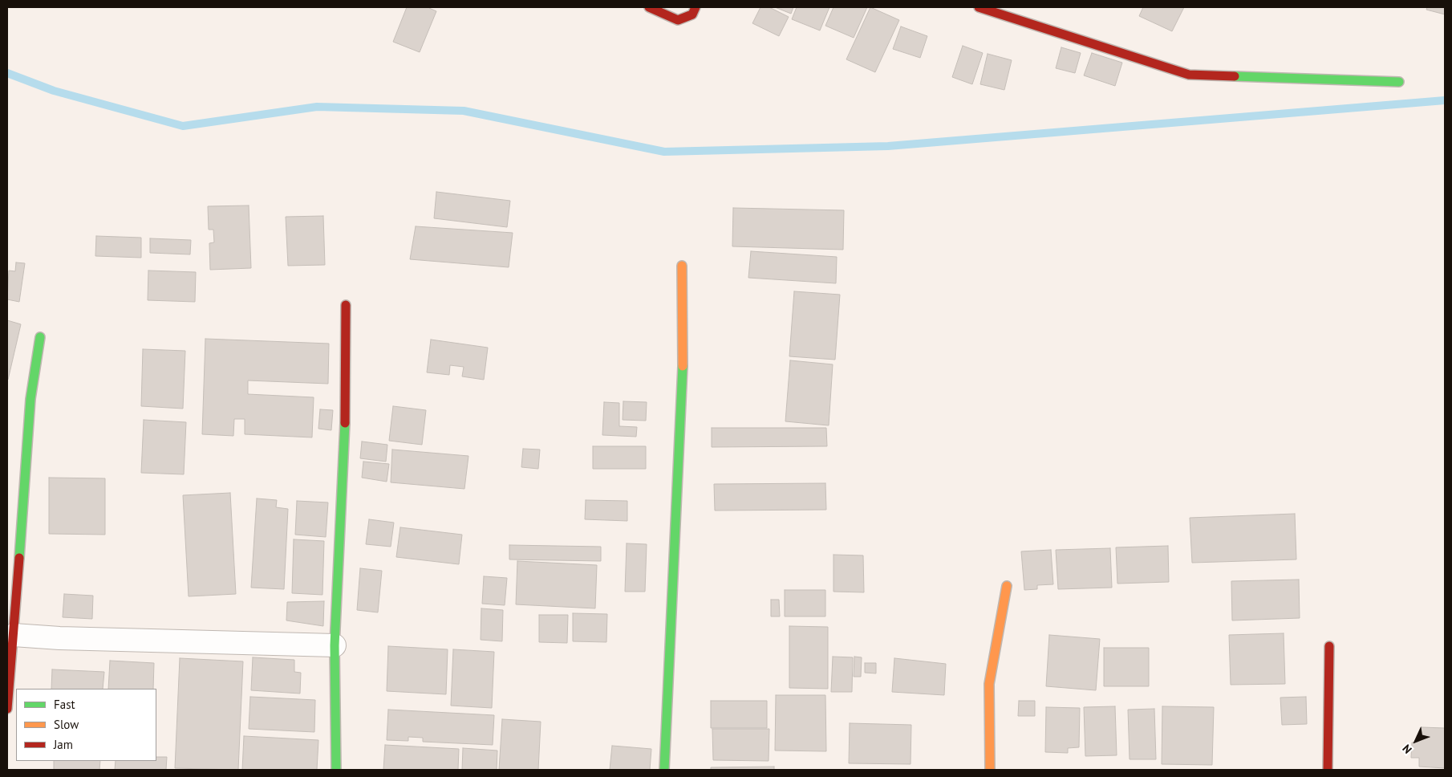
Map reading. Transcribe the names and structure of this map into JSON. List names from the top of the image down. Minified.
{"legend":["Fast","Slow","Jam"],"north":"bottom left"}
